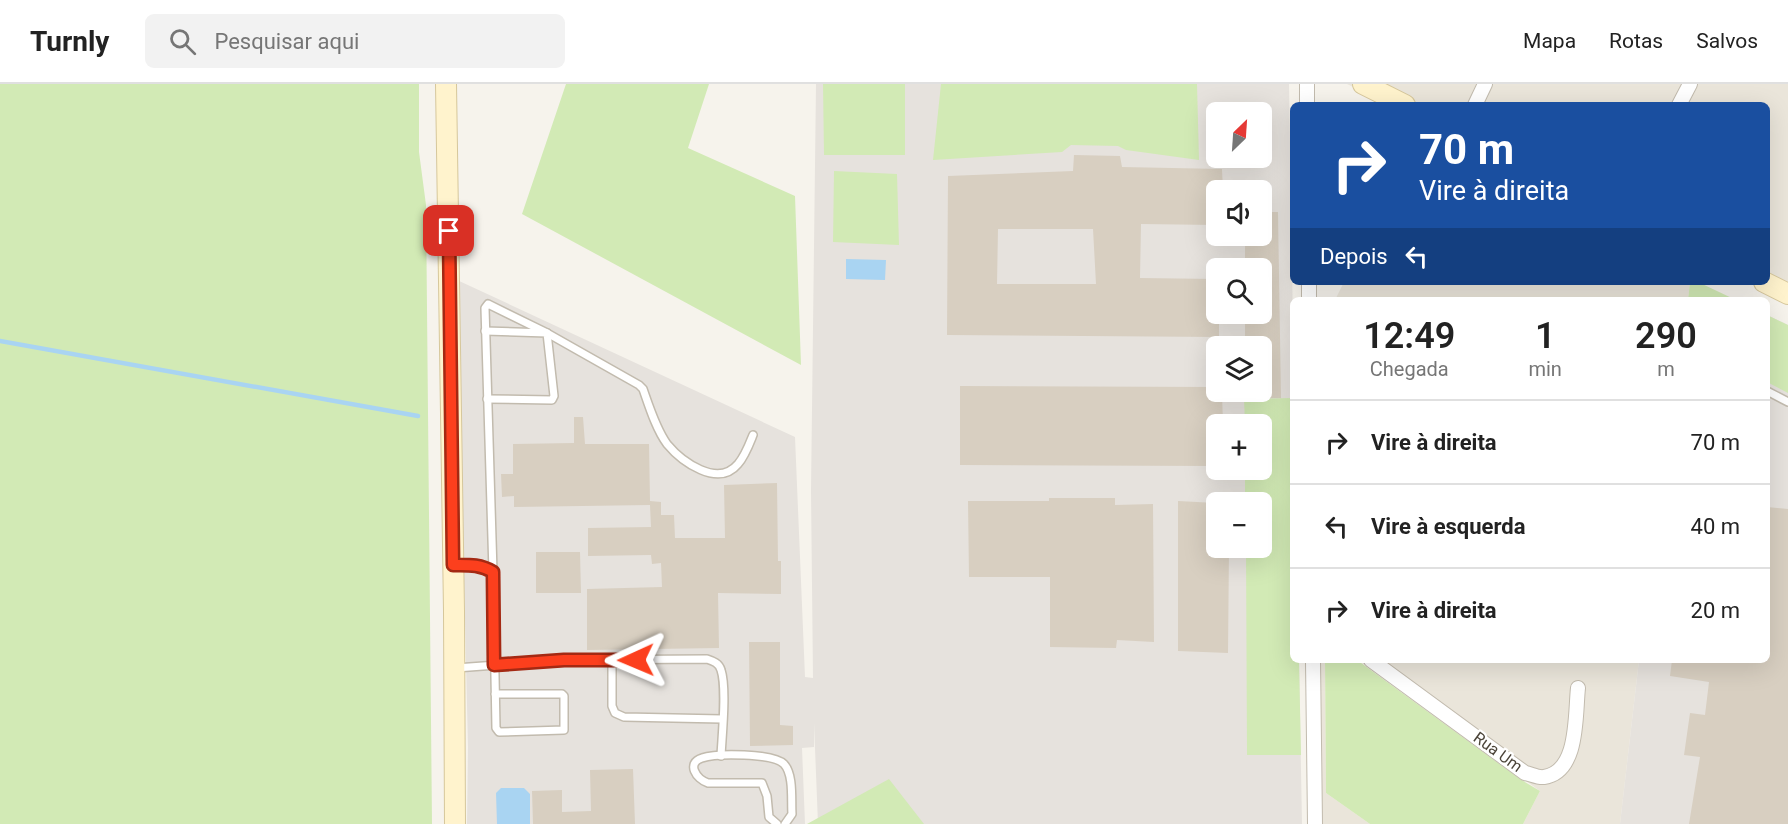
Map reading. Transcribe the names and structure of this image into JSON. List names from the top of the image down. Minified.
{"streets":{"street":["Rua Um"]},"north":"top right","page":{"header":"Turnly","search":"Pesquisar aqui","nav":["Mapa","Rotas","Salvos"],"map_buttons":["+","−"],"turn":["70 m","Vire à direita"],"then":"Depois","eta":["12:49","Chegada","1","min","290","m"],"list":[{"name":"Vire à direita","value":"70 m"},{"name":"Vire à esquerda","value":"40 m"},{"name":"Vire à direita","value":"20 m"}]}}
